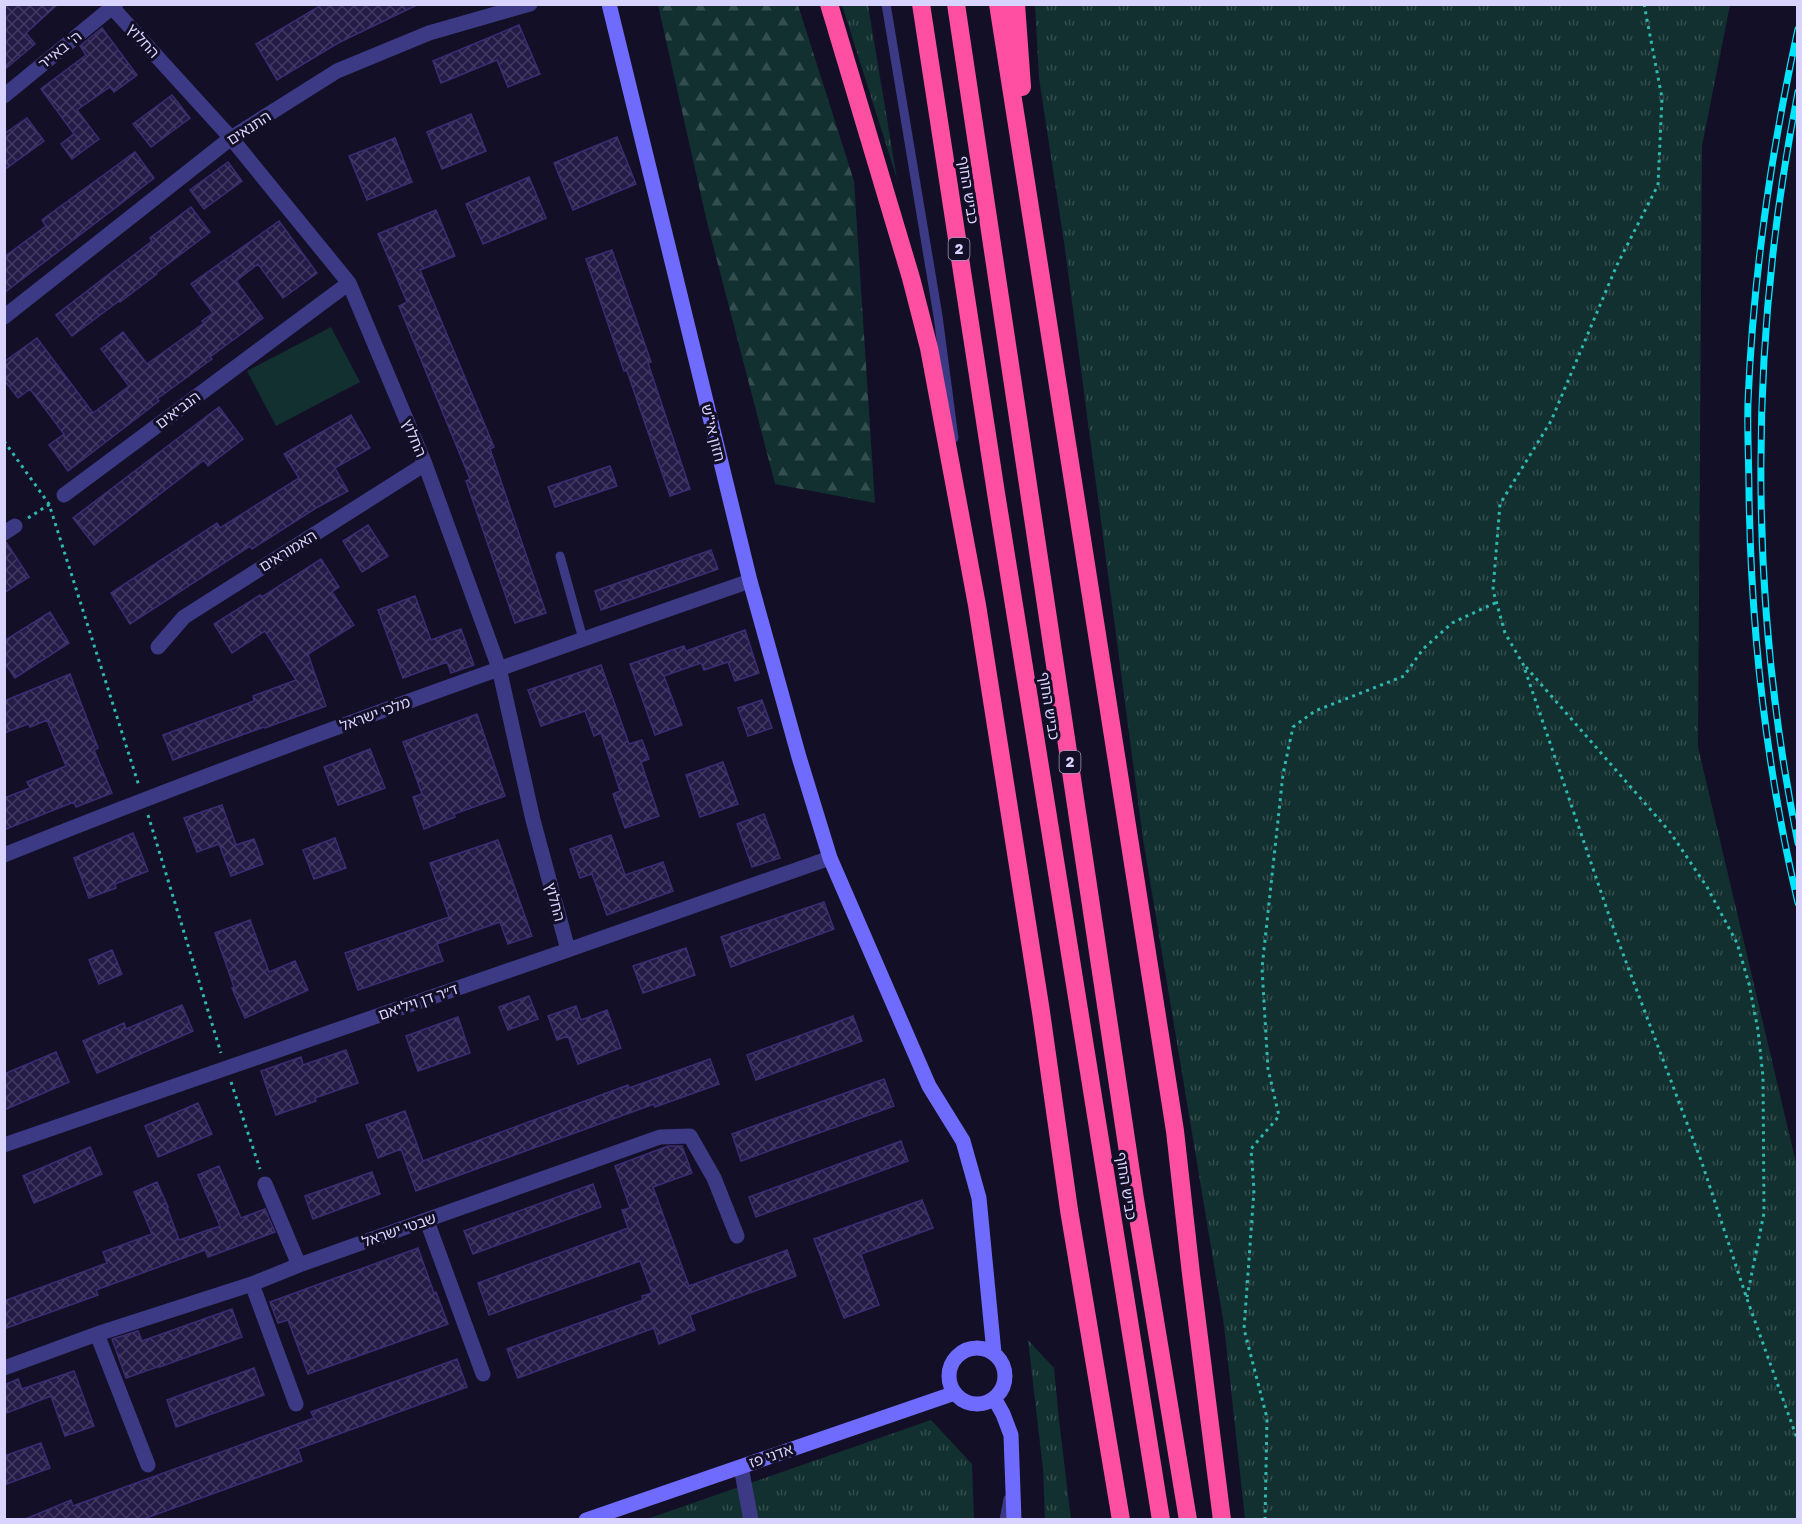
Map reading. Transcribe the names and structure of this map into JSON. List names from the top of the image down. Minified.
{"streets":{"highway":["כביש החוף","2"],"street":["החלוץ","ה' באייר","התנאים","הנביאים","חזון אי\"ש","האמוראים","מלכי ישראל","ד״ר דן ויליאם","שבטי ישראל","אדני פז"]},"crossings":[["החלוץ","ה' באייר"],["החלוץ","התנאים"],["החלוץ","הנביאים"],["החלוץ","האמוראים"],["החלוץ","מלכי ישראל"],["החלוץ","ד״ר דן ויליאם"],["חזון אי\"ש","מלכי ישראל"],["חזון אי\"ש","ד״ר דן ויליאם"],["חזון אי\"ש","אדני פז"]]}
